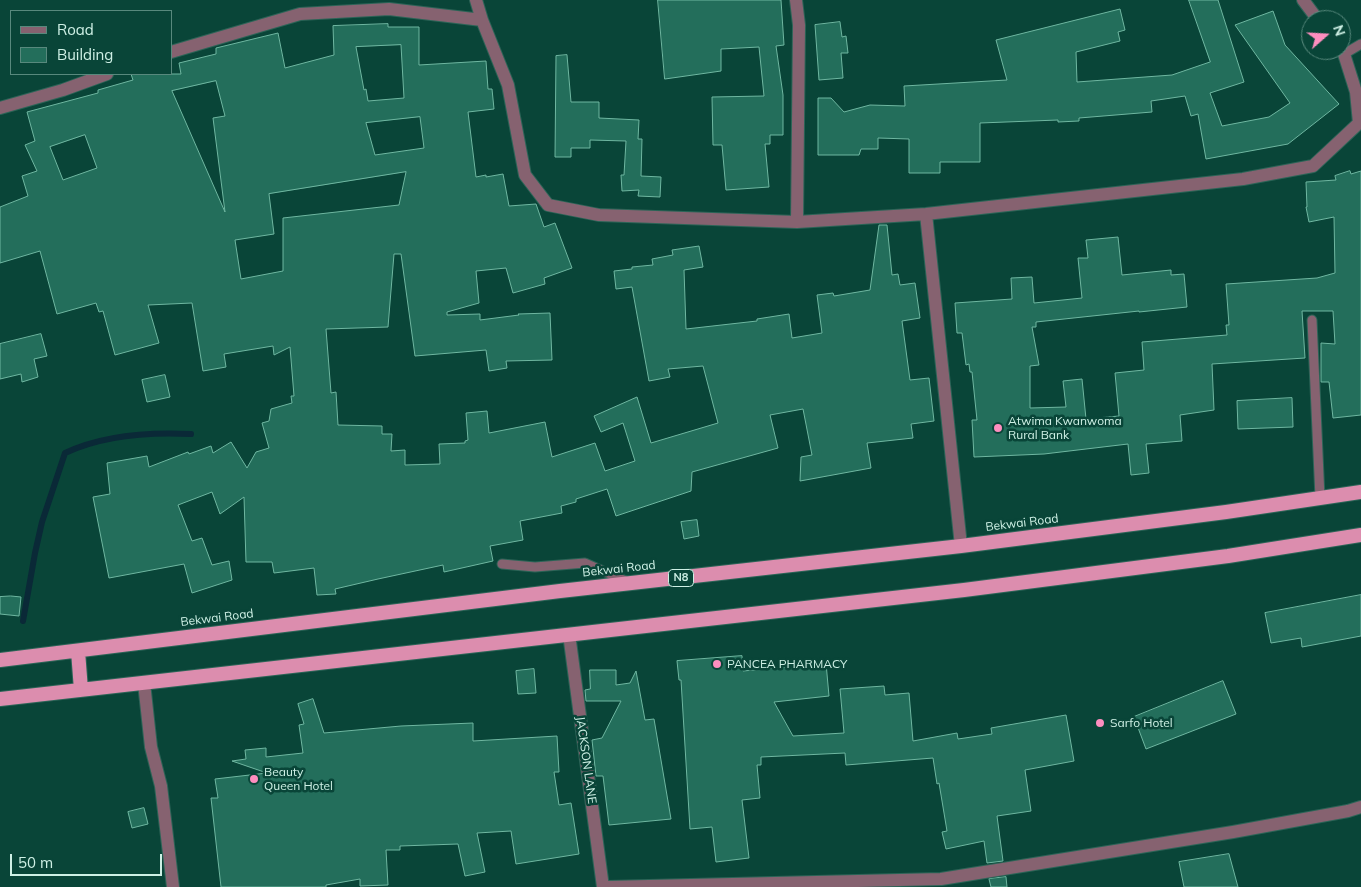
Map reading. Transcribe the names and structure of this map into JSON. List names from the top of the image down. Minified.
{"streets":{"highway":["Bekwai Road","N8"],"street":["JACKSON LANE"]},"places":["Atwima Kwanwoma Rural Bank","PANCEA PHARMACY","Sarfo Hotel","Beauty Queen Hotel"],"legend":["Road","Building"],"scale_bar":"50 m","north":"right"}
